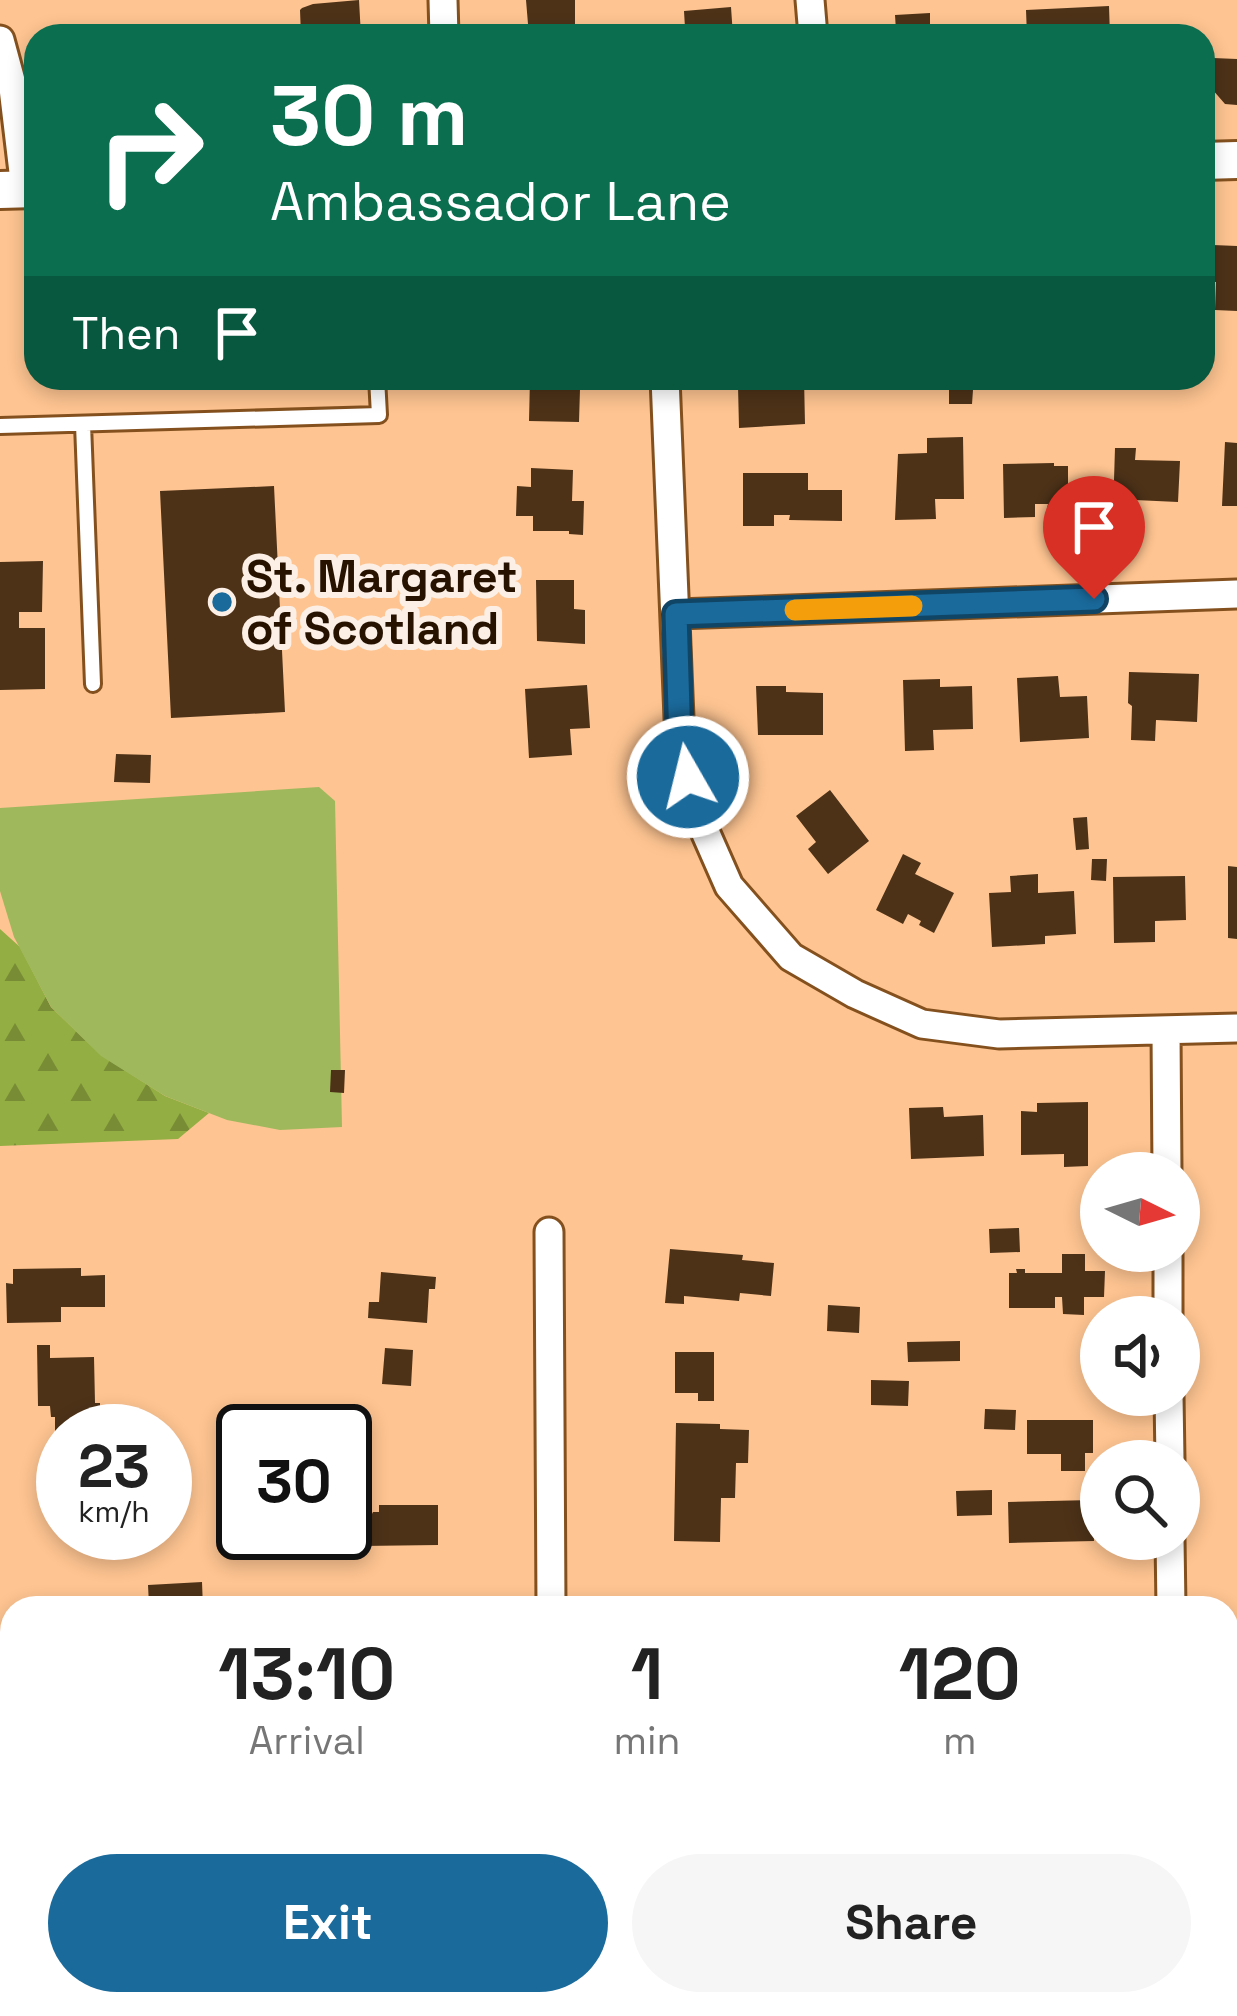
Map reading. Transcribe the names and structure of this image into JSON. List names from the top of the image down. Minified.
{"places":["St. Margaret of Scotland"],"north":"right","page":{"turn":["30 m","Ambassador Lane"],"then":"Then","speed":"23 km/h","limit":"30","eta":["13:10","Arrival","1","min","120","m"],"buttons":["Exit","Share"]}}
